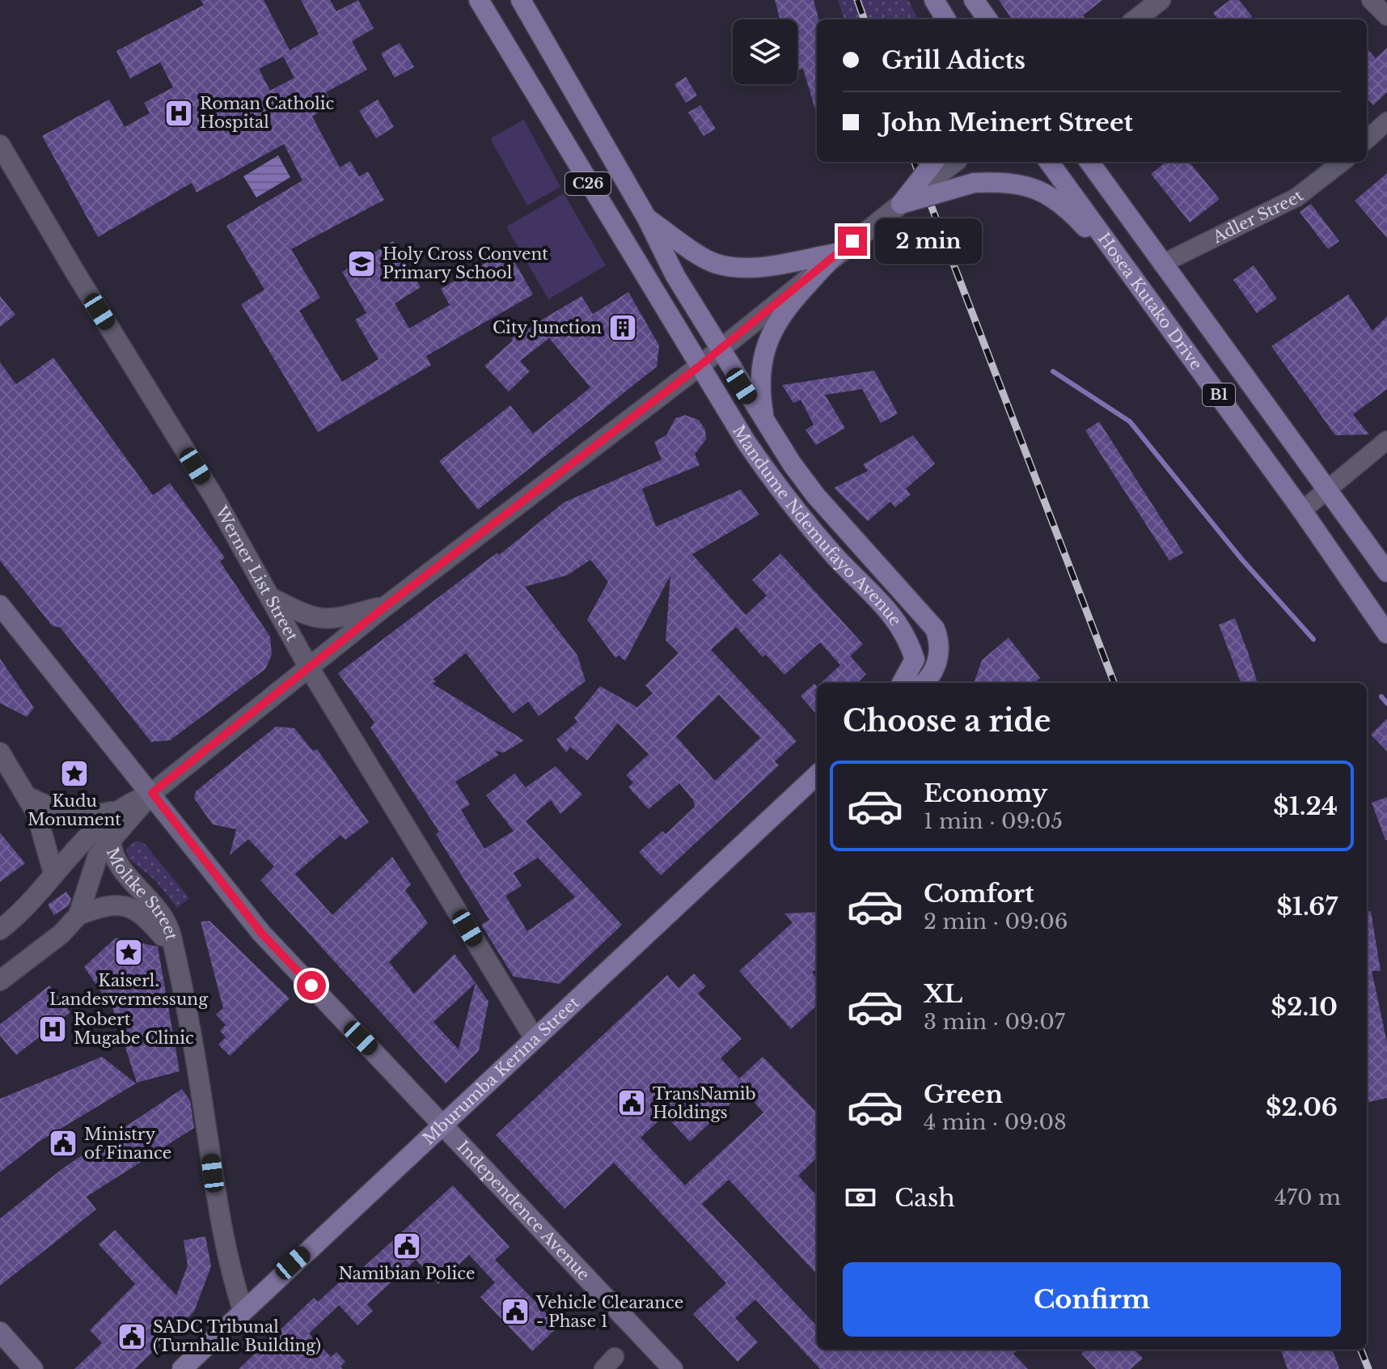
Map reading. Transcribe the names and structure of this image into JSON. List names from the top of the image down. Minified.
{"streets":{"main road":["C26","Hosea Kutako Drive","B1","Mandume Ndemufayo Avenue","Mburumba Kerina Street","Independence Avenue"],"street":["Adler Street","Werner List Street","Moltke Street"]},"crossings":[["Adler Street","Hosea Kutako Drive"],["Werner List Street","Mburumba Kerina Street"],["Moltke Street","Mburumba Kerina Street"],["Mburumba Kerina Street","Independence Avenue"]],"places":{"hospital":["Roman Catholic Hospital","Robert Mugabe Clinic"],"school or university":["Holy Cross Convent Primary School"],"building":["City Junction"],"place":["Kudu Monument","Kaiserl. Landesvermessung"],"public building":["TransNamib Holdings","Ministry of Finance","Namibian Police","Vehicle Clearance - Phase 1","SADC Tribunal (Turnhalle Building)"]},"page":{"banner":["Grill Adicts","John Meinert Street"],"bubble":"2 min","heading":"Choose a ride","list":[{"name":"Economy","note":"1 min · 09:05","value":"$1.24"},{"name":"Comfort","note":"2 min · 09:06","value":"$1.67"},{"name":"XL","note":"3 min · 09:07","value":"$2.10"},{"name":"Green","note":"4 min · 09:08","value":"$2.06"}],"pay":["Cash","470 m"],"buttons":"Confirm"}}
